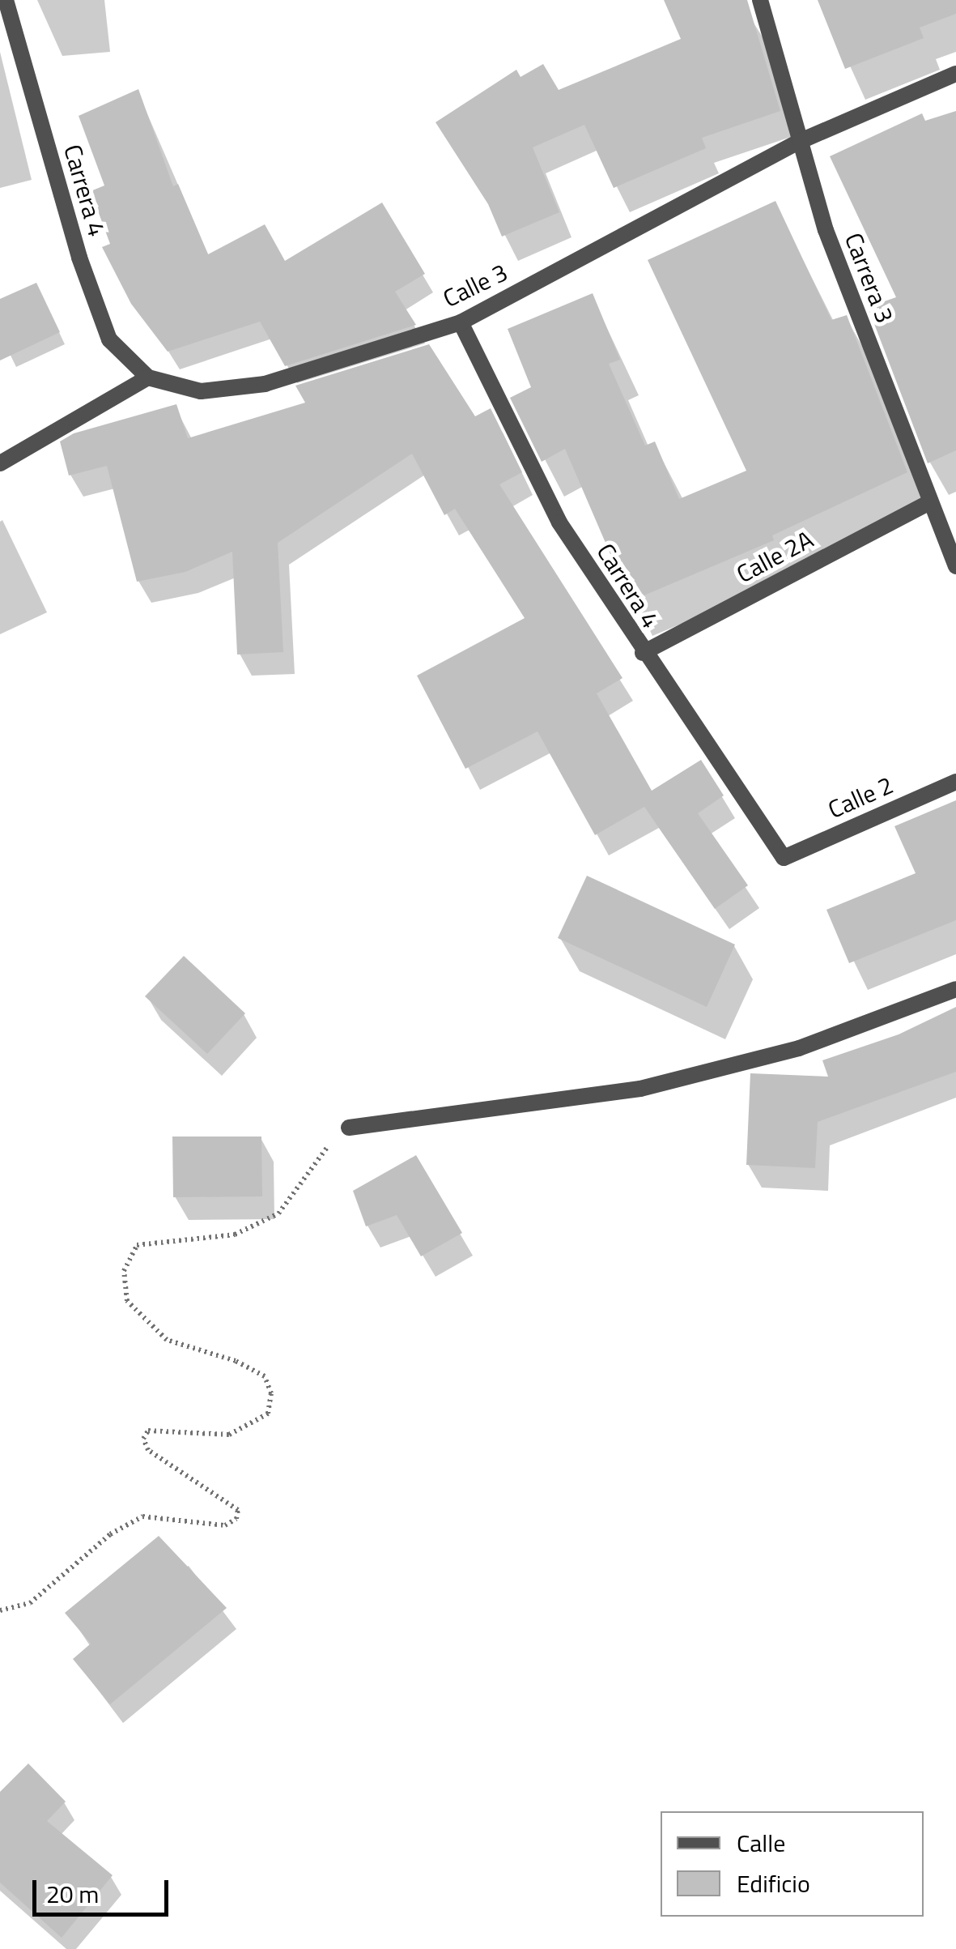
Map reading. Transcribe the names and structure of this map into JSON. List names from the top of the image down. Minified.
{"streets":{"street":["Carrera 4","Carrera 3","Calle 3","Calle 2A","Calle 2"]},"crossings":[["Carrera 4","Calle 3"],["Carrera 4","Calle 2A"],["Carrera 4","Calle 2"],["Carrera 3","Calle 3"],["Carrera 3","Calle 2A"]],"legend":["Calle","Edificio"],"scale_bar":"20 m"}
